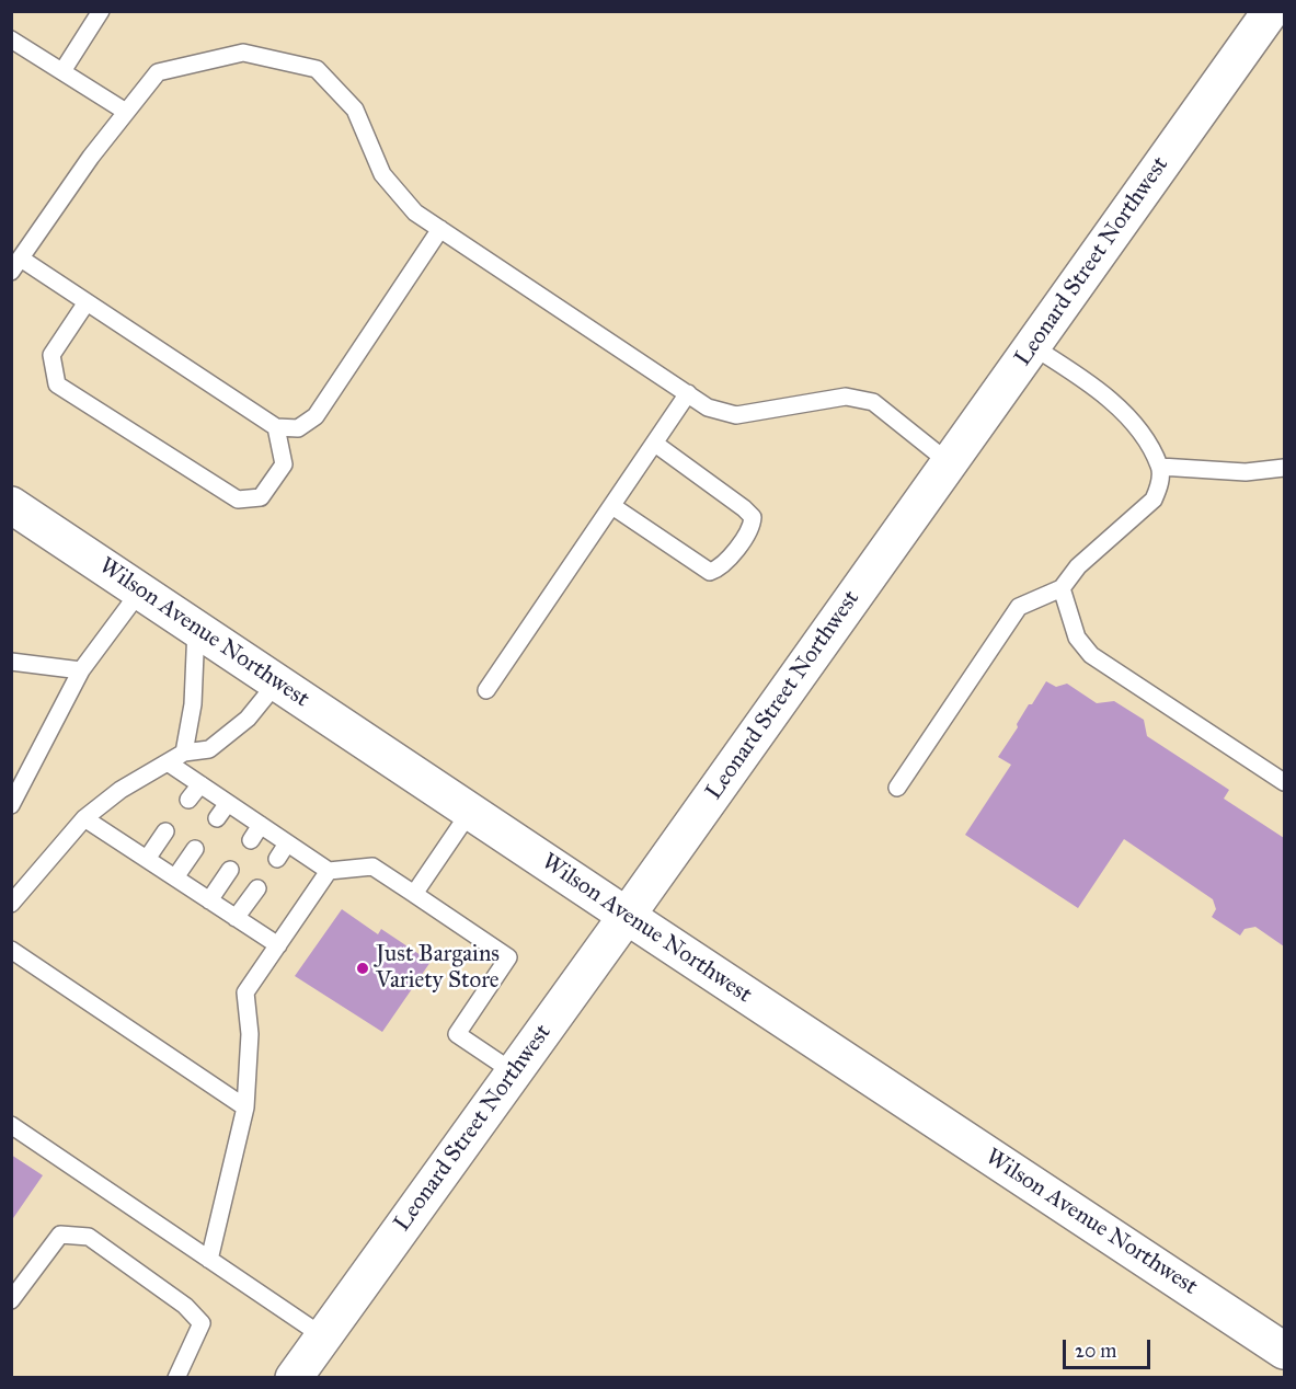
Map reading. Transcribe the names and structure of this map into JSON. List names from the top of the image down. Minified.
{"streets":{"main road":["Leonard Street Northwest","Wilson Avenue Northwest"]},"crossings":[["Leonard Street Northwest","Wilson Avenue Northwest"]],"places":["Just Bargains Variety Store"],"scale_bar":"20 m"}
